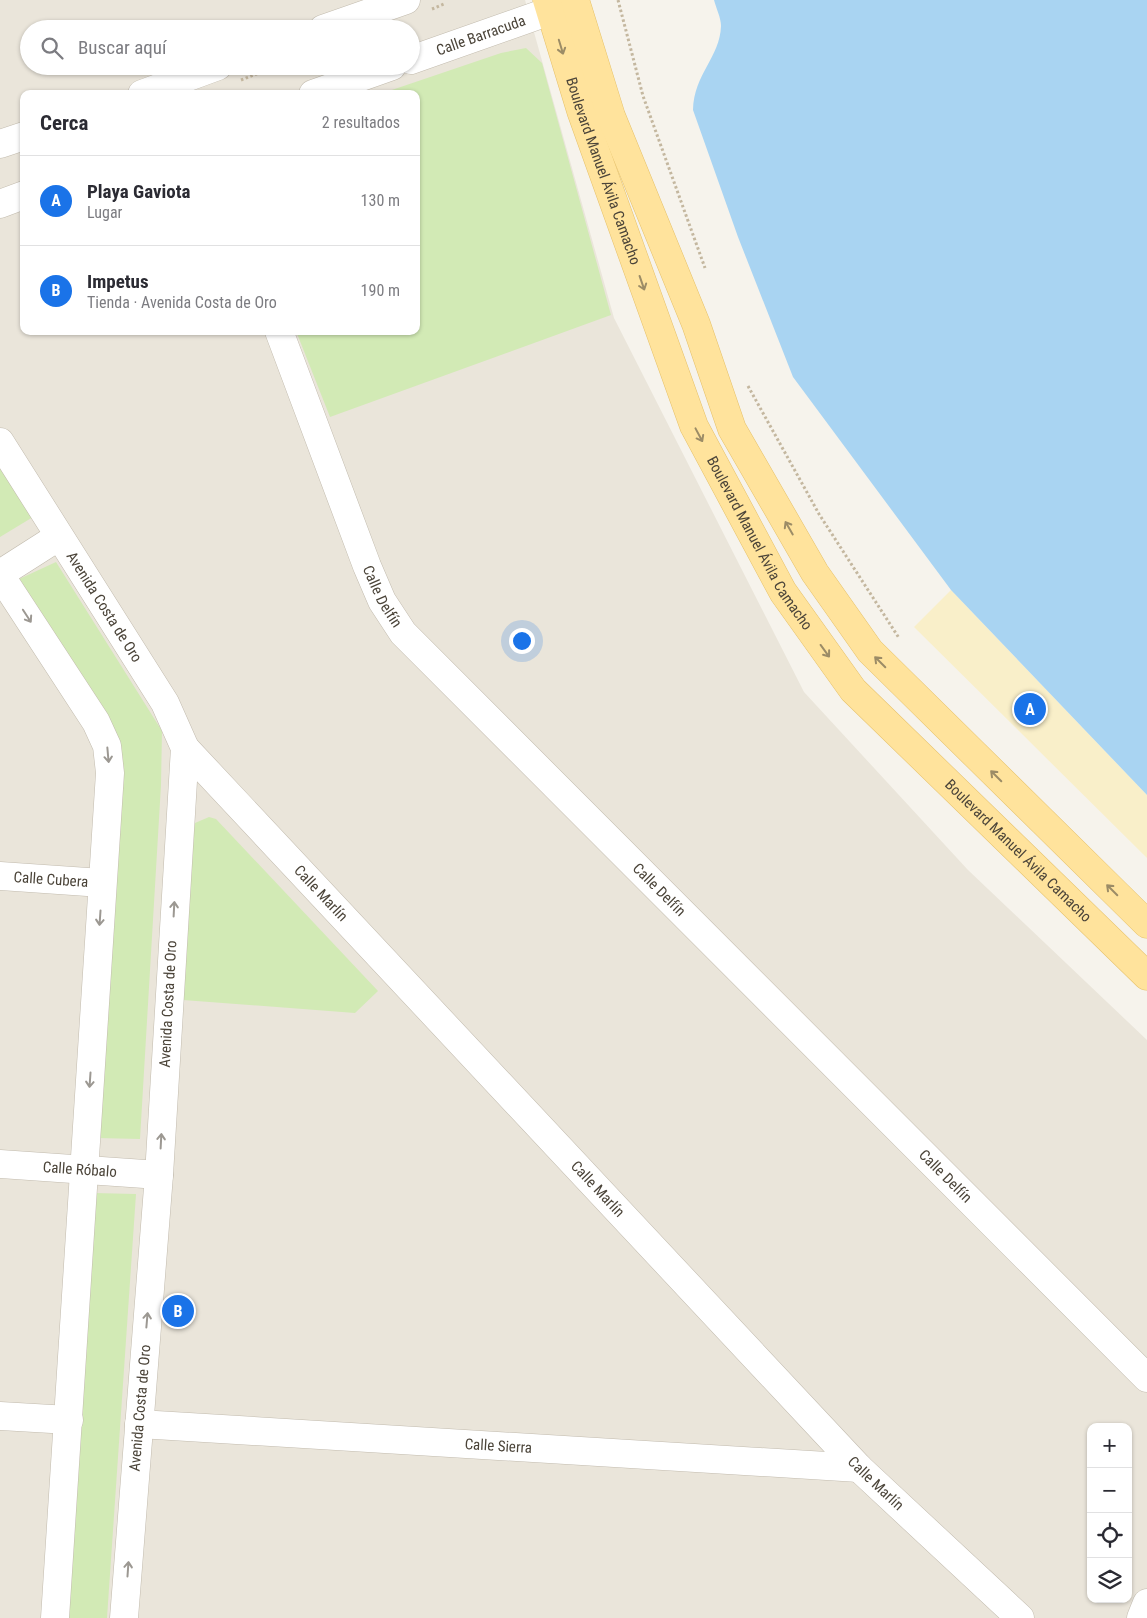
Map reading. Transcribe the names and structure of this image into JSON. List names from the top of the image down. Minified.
{"streets":{"main road":["Boulevard Manuel Ávila Camacho"],"street":["Calle Barracuda","Calle Delfín","Avenida Costa de Oro","Calle Cubera","Calle Marlín","Calle Róbalo","Calle Sierra"]},"crossings":[["Calle Barracuda","Boulevard Manuel Ávila Camacho"],["Avenida Costa de Oro","Calle Marlín"],["Avenida Costa de Oro","Calle Róbalo"],["Avenida Costa de Oro","Calle Sierra"],["Calle Marlín","Calle Sierra"]],"page":{"search":"Buscar aquí","heading":["Cerca","2 resultados"],"list":[{"mark":"A","name":"Playa Gaviota","note":"Lugar","value":"130 m"},{"mark":"B","name":"Impetus","note":"Tienda · Avenida Costa de Oro","value":"190 m"}],"pins":["A","B"],"map_buttons":["+","−"]}}
